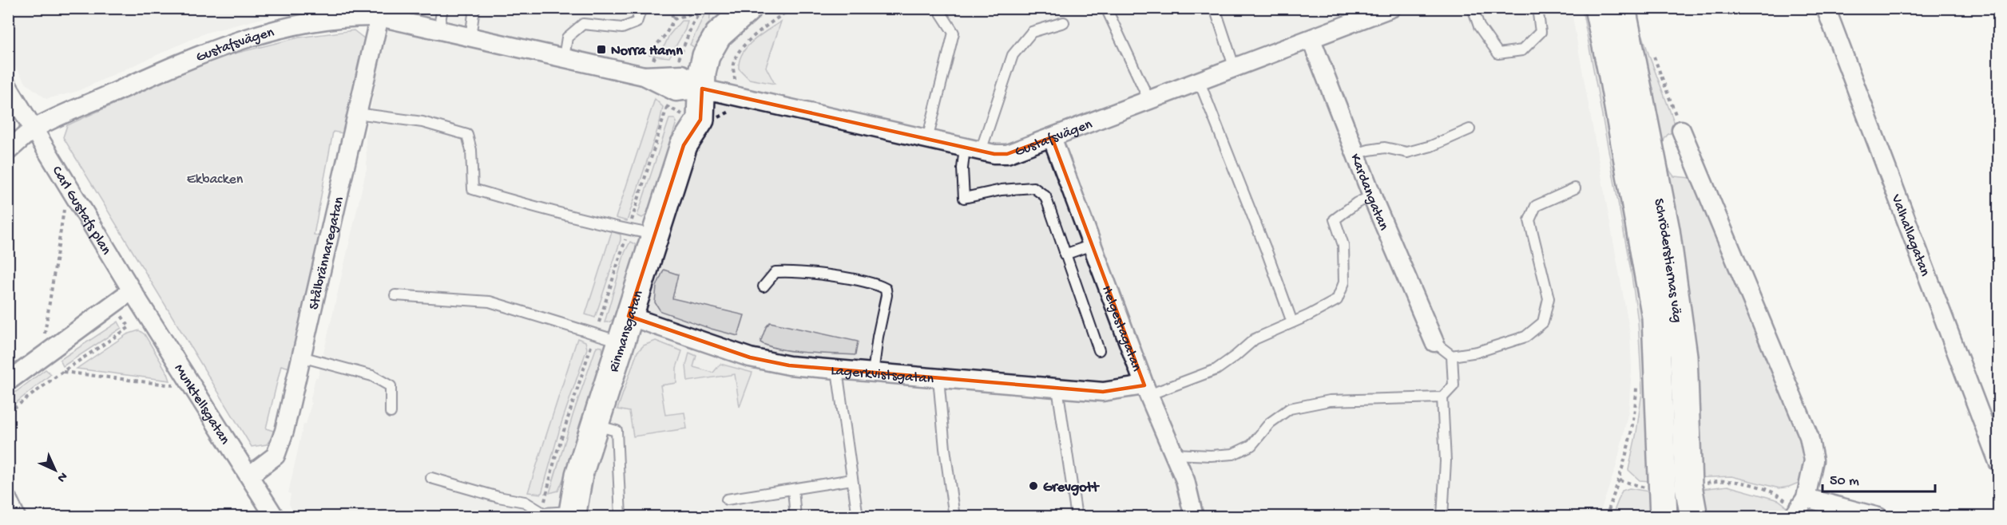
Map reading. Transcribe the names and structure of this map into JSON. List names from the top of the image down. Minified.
{"streets":{"street":["Gustafsvägen","Kardangatan","Carl Gustafs plan","Valhallagatan","Stålbrännaregatan","Schröderstiernas väg","Helgestagatan","Rinmansgatan","Lagerkvistsgatan","Munktellsgatan"]},"crossings":[["Gustafsvägen","Kardangatan"],["Gustafsvägen","Carl Gustafs plan"],["Gustafsvägen","Stålbrännaregatan"],["Gustafsvägen","Helgestagatan"],["Gustafsvägen","Rinmansgatan"],["Carl Gustafs plan","Munktellsgatan"],["Stålbrännaregatan","Munktellsgatan"],["Helgestagatan","Lagerkvistsgatan"],["Rinmansgatan","Lagerkvistsgatan"]],"parks":["Ekbacken"],"places":{"transit":["Norra Hamn"],"other":["Grevgott"]},"scale_bar":"50 m","north":"bottom right"}
